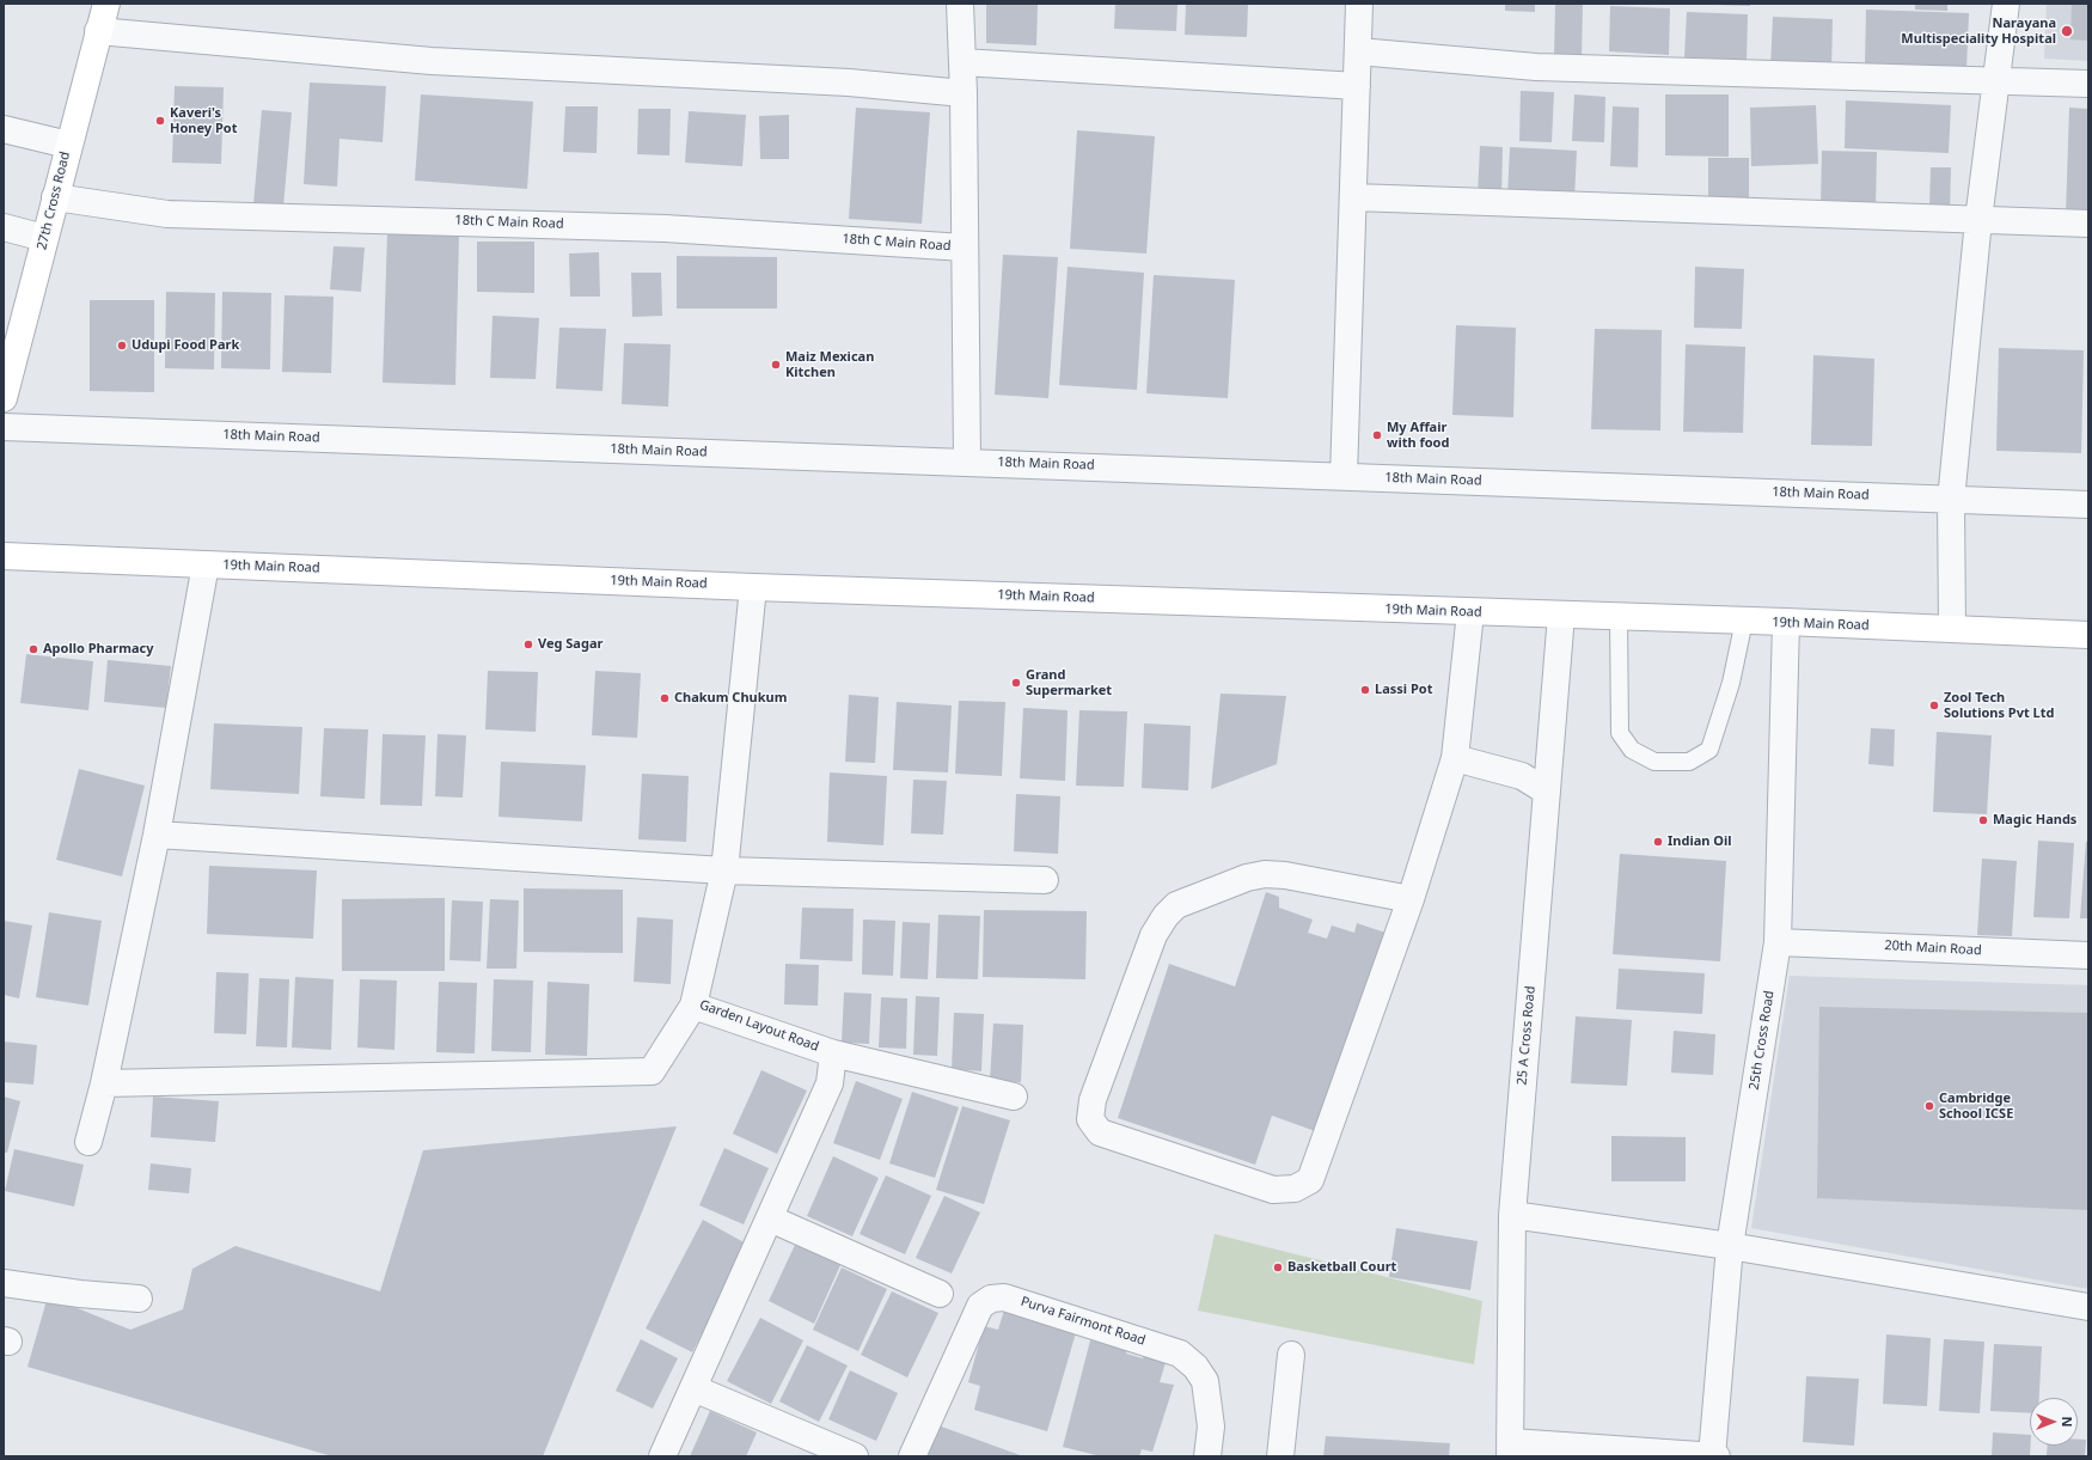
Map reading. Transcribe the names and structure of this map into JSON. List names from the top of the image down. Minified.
{"streets":{"main road":["27th Cross Road","19th Main Road"],"street":["18th C Main Road","18th Main Road","20th Main Road","Garden Layout Road","25 A Cross Road","25th Cross Road","Purva Fairmont Road"]},"crossings":[["27th Cross Road","18th C Main Road"],["19th Main Road","Garden Layout Road"],["19th Main Road","25 A Cross Road"],["19th Main Road","25th Cross Road"],["20th Main Road","25th Cross Road"]],"places":["Narayana Multispeciality Hospital","Kaveri's Honey Pot","Udupi Food Park","Maiz Mexican Kitchen","My Affair with food","Veg Sagar","Apollo Pharmacy","Grand Supermarket","Lassi Pot","Chakum Chukum","Zool Tech Solutions Pvt Ltd","Magic Hands","Indian Oil","Cambridge School ICSE","Basketball Court"],"north":"right"}
